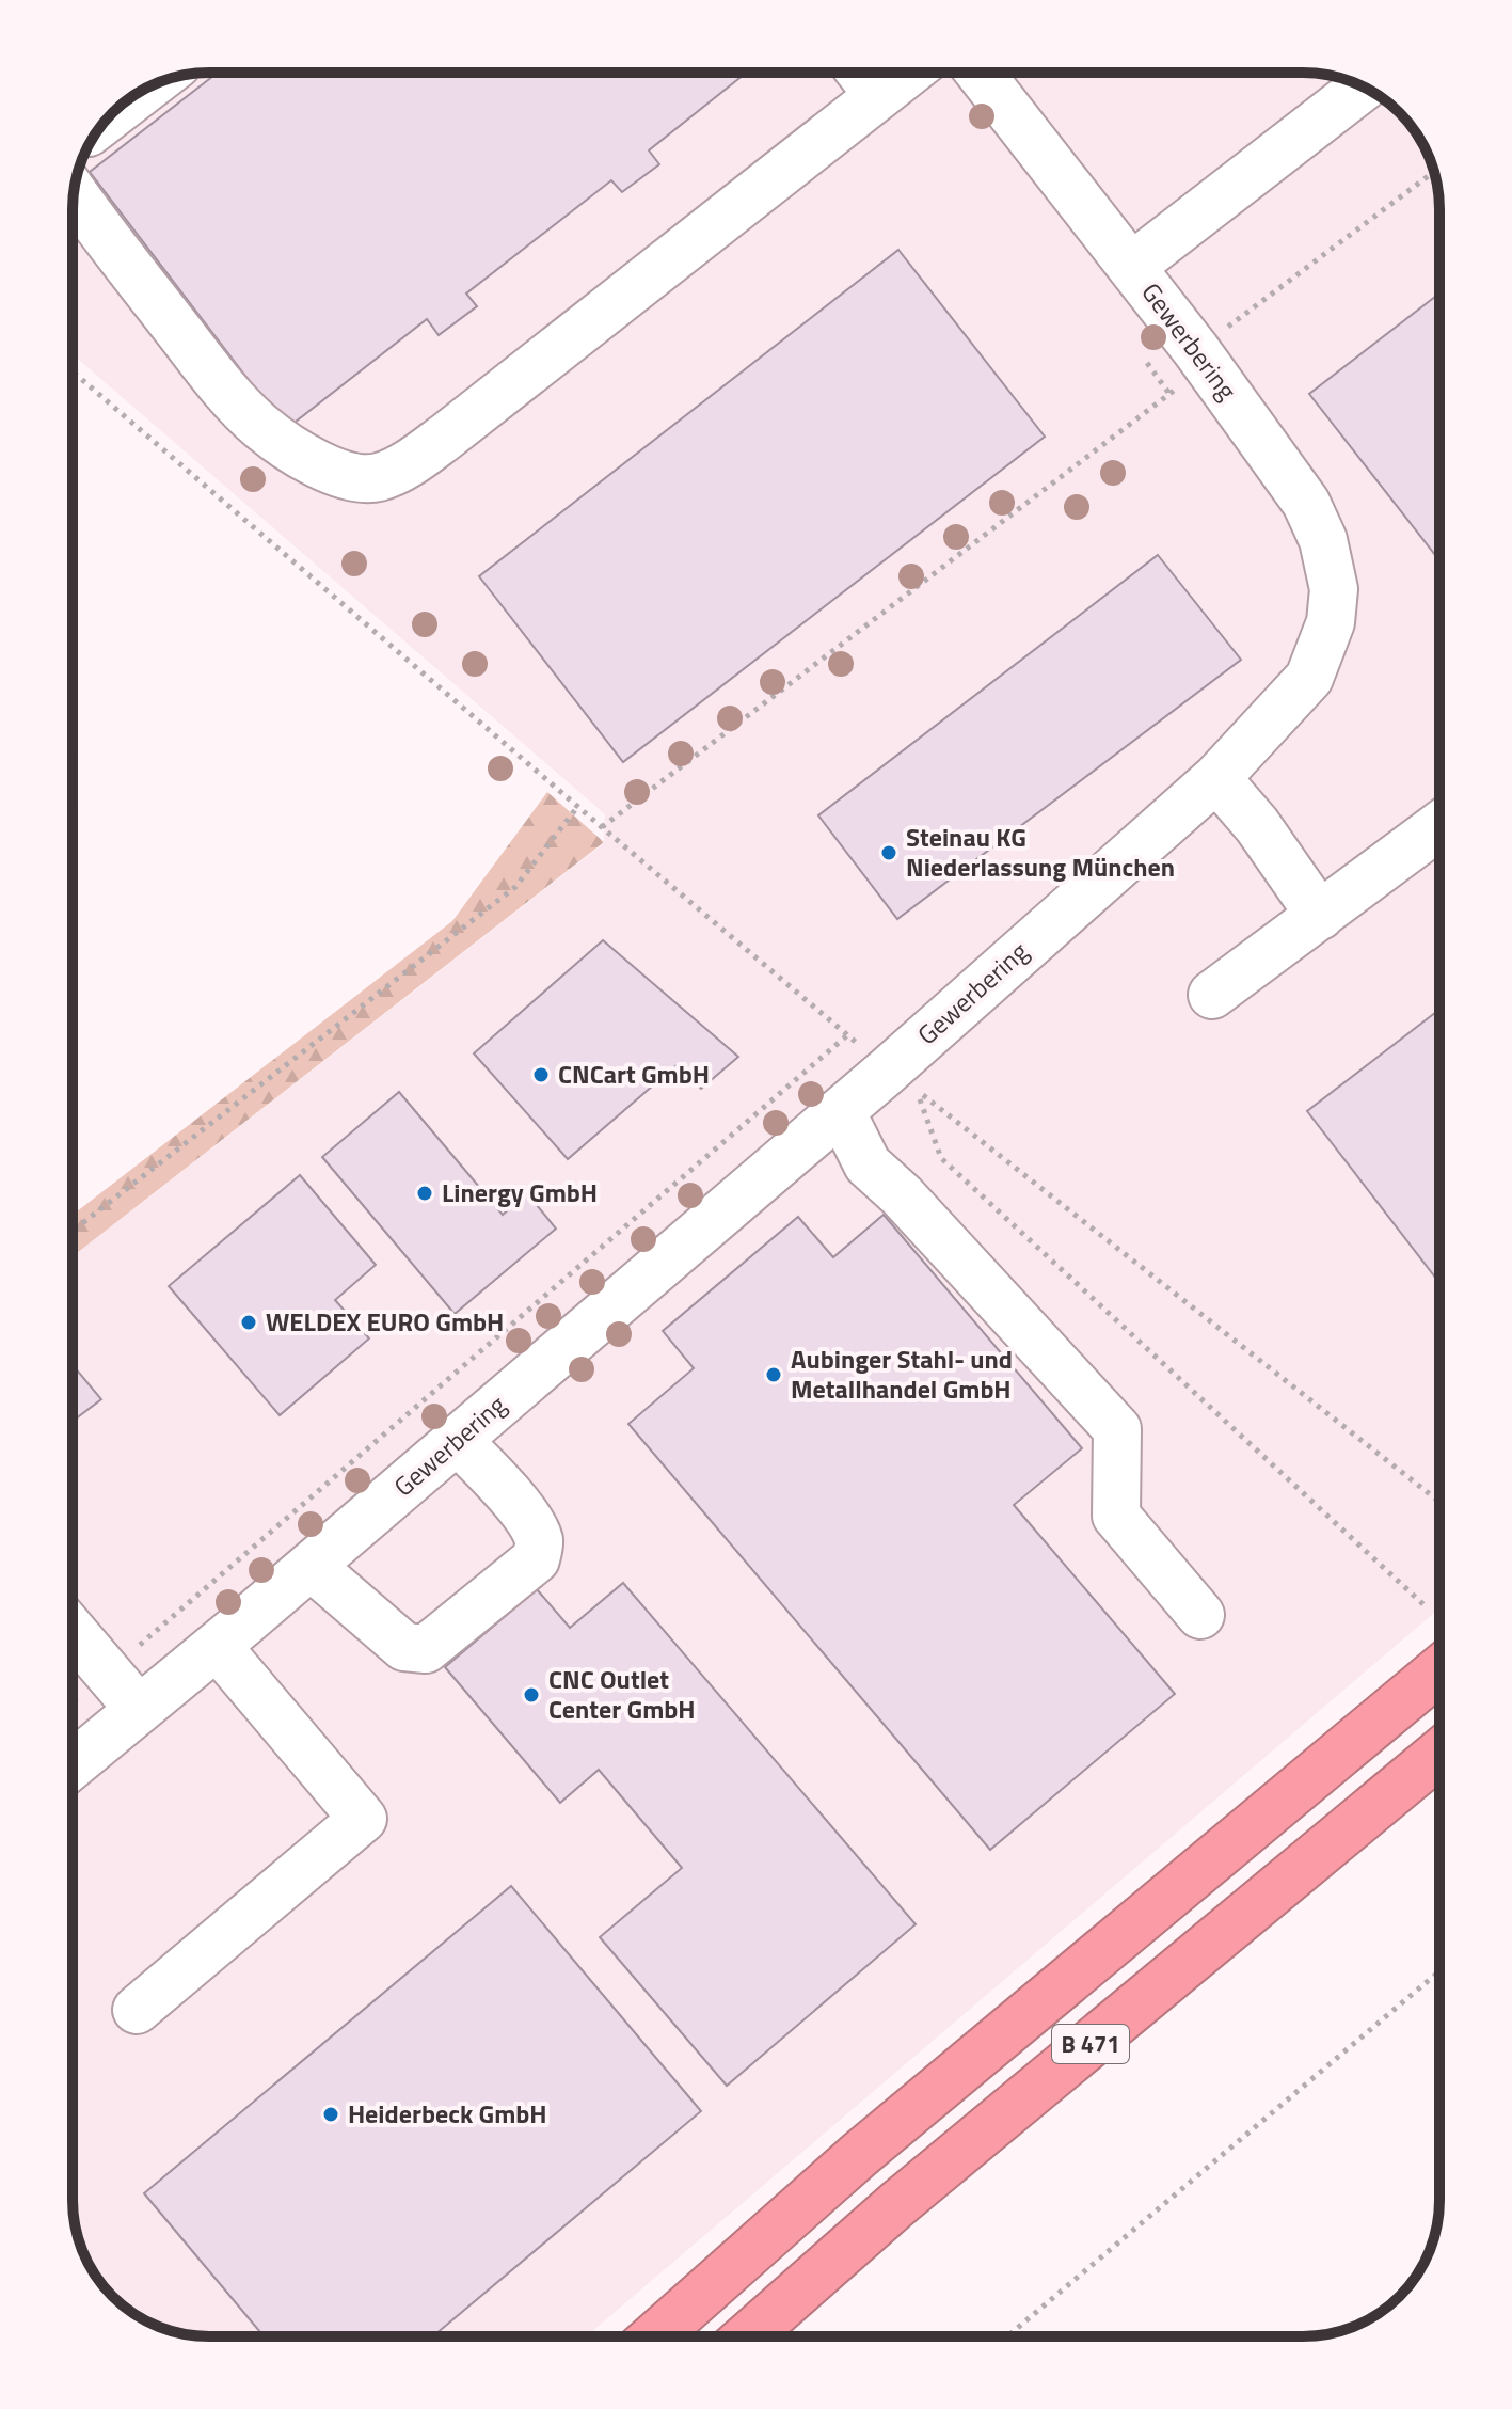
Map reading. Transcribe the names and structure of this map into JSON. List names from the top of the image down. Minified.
{"streets":{"highway":["B 471"],"street":["Gewerbering"]},"places":["Steinau KG Niederlassung München","CNCart GmbH","Linergy GmbH","WELDEX EURO GmbH","Aubinger Stahl- und Metallhandel GmbH","CNC Outlet Center GmbH","Heiderbeck GmbH"]}
